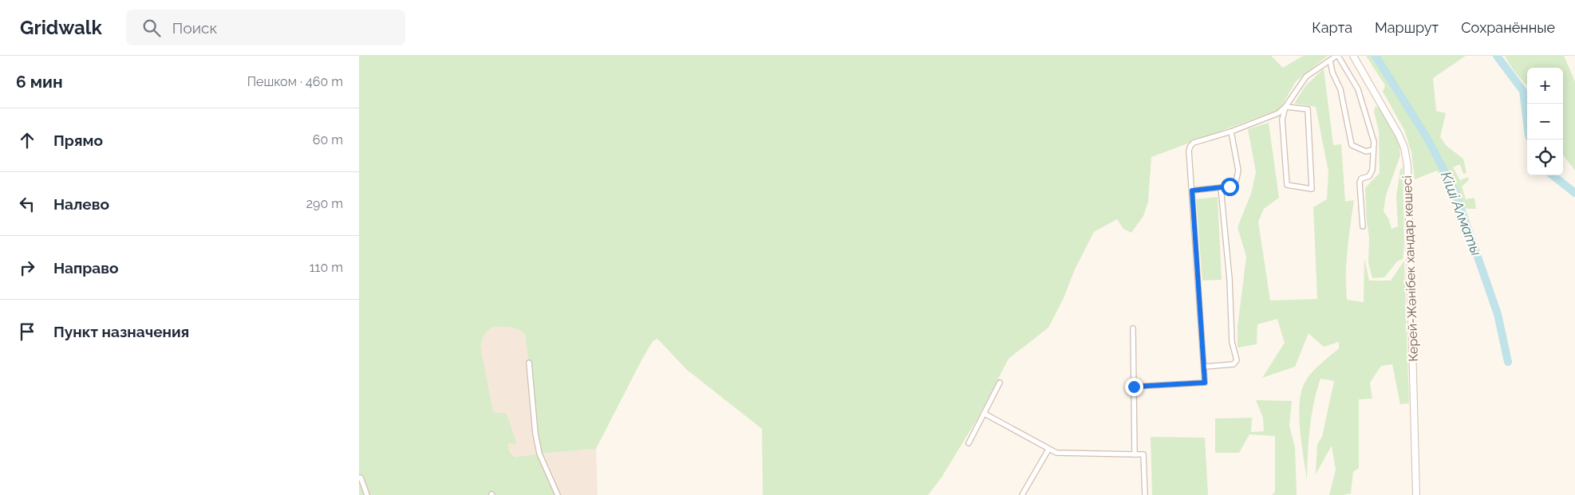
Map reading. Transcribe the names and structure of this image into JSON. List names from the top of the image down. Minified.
{"streets":{"main road":["Керей-Жәнібек хандар көшесі"]},"water":["Кіші Алматы"],"page":{"header":"Gridwalk","search":"Поиск","nav":["Карта","Маршрут","Сохранённые"],"heading":["6 мин","Пешком · 460 m"],"map_buttons":["+","−"],"list":[["Прямо","60 m"],["Налево","290 m"],["Направо","110 m"],"Пункт назначения"]}}
